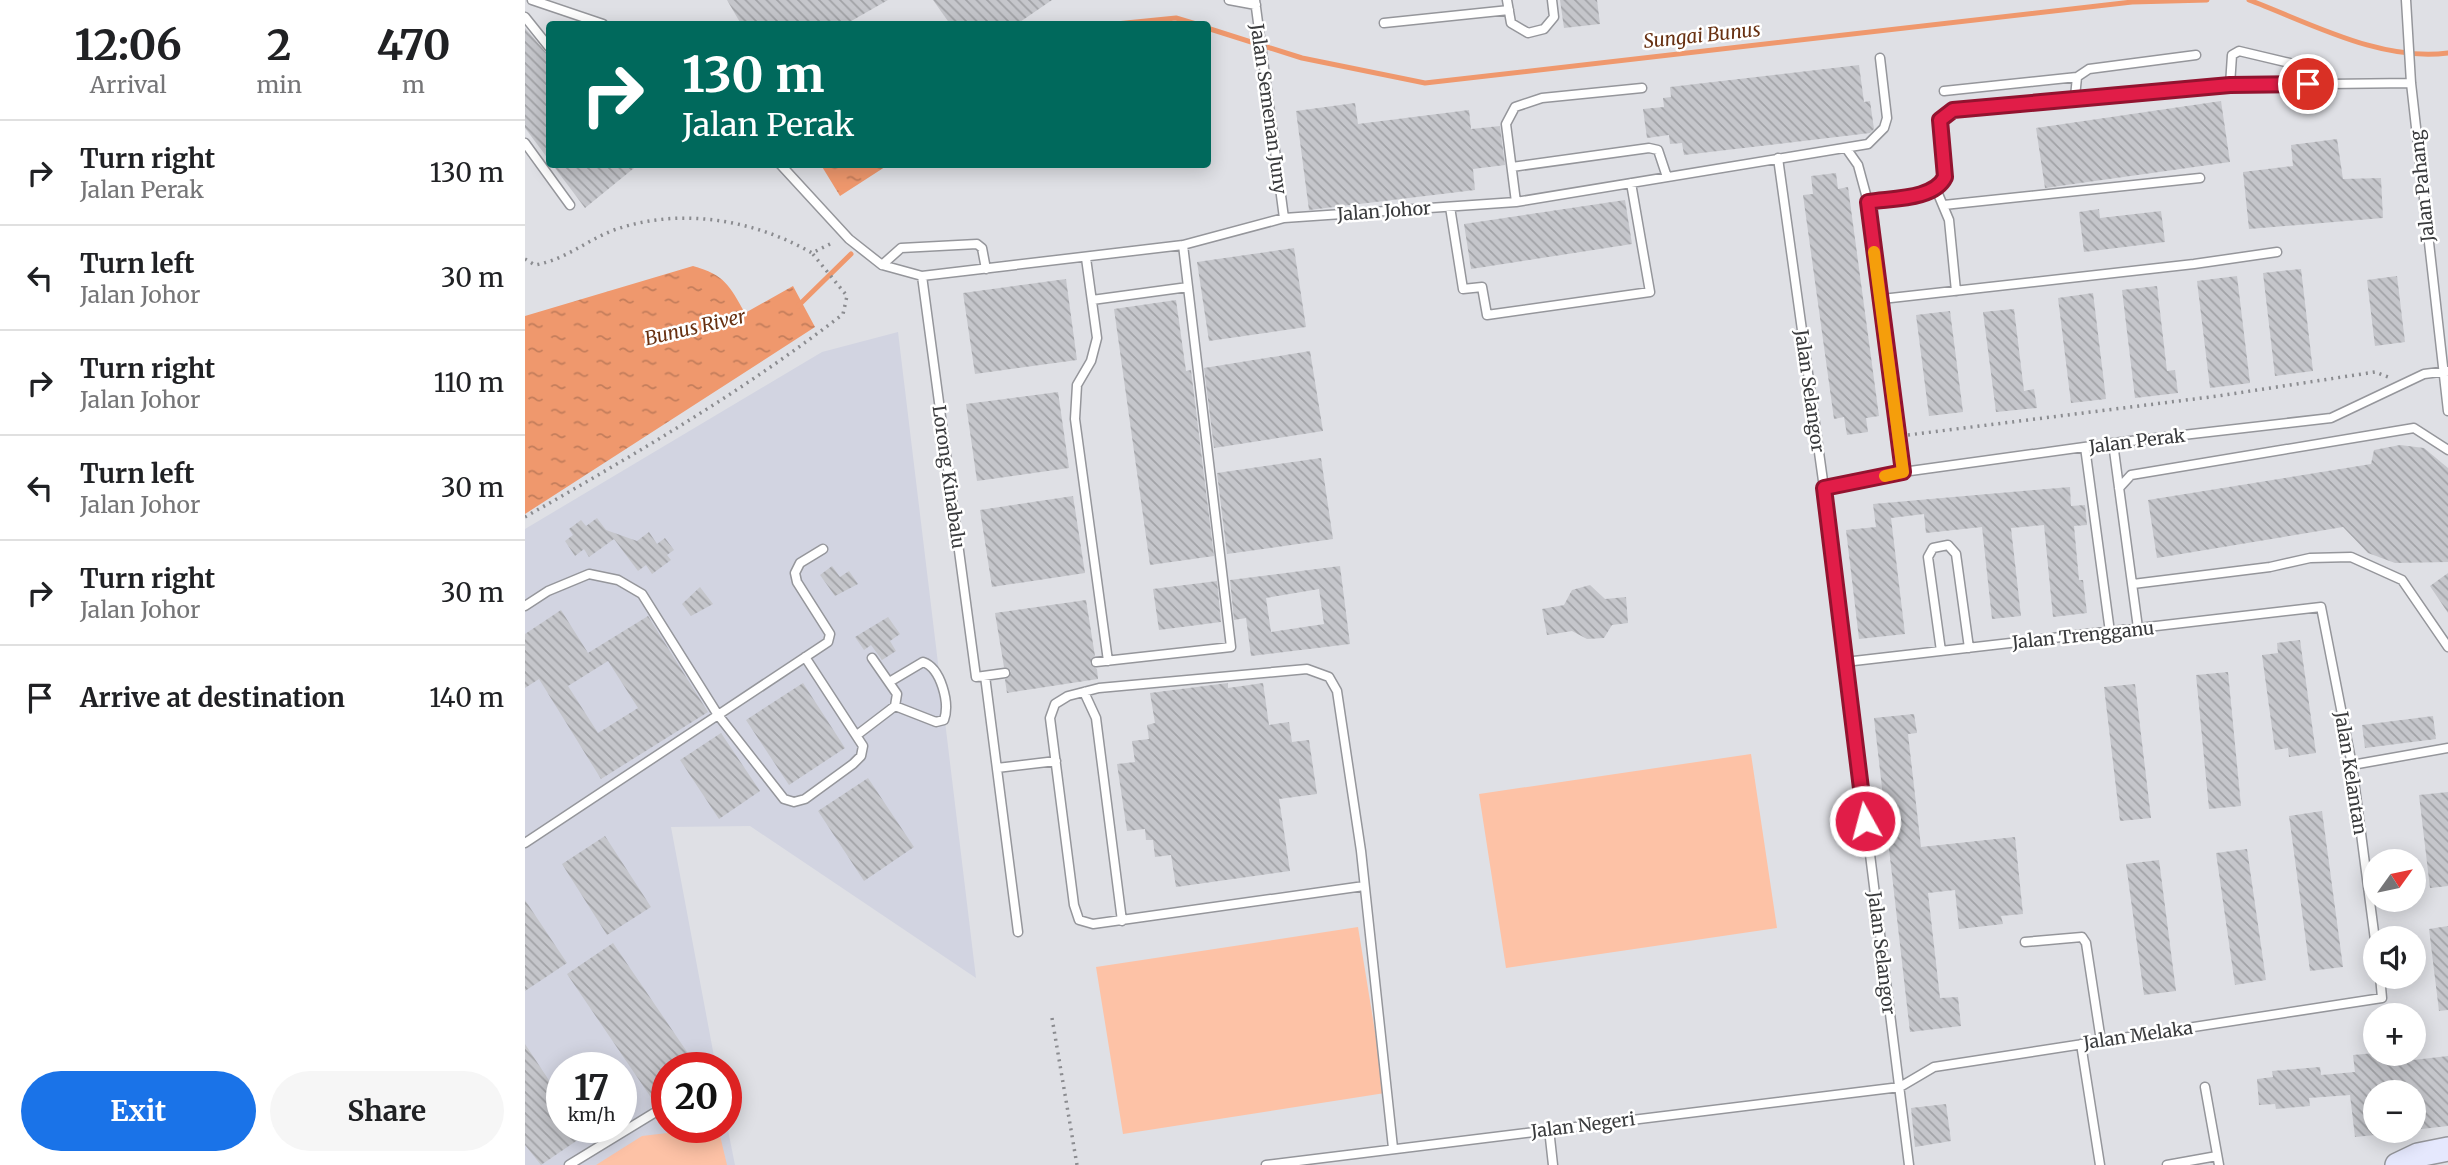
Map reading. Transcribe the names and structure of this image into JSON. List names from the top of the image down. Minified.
{"streets":{"lane":["Jalan Semenan Juny","Jalan Pahang","Jalan Johor","Jalan Selangor","Jalan Perak","Lorong Kinabalu","Jalan Trengganu","Jalan Kelantan","Jalan Melaka","Jalan Negeri"]},"crossings":[["Jalan Semenan Juny","Jalan Johor"],["Jalan Pahang","Jalan Perak"],["Jalan Johor","Jalan Selangor"],["Jalan Johor","Lorong Kinabalu"],["Jalan Selangor","Jalan Perak"],["Jalan Selangor","Jalan Trengganu"],["Jalan Selangor","Jalan Melaka"],["Jalan Selangor","Jalan Negeri"],["Jalan Trengganu","Jalan Kelantan"],["Jalan Melaka","Jalan Negeri"]],"water":["Sungai Bunus","Bunus River"],"north":"top right","page":{"eta":["12:06","Arrival","2","min","470","m"],"turn":["130 m","Jalan Perak"],"list":[{"name":"Turn right","note":"Jalan Perak","value":"130 m"},{"name":"Turn left","note":"Jalan Johor","value":"30 m"},{"name":"Turn right","note":"Jalan Johor","value":"110 m"},{"name":"Turn left","note":"Jalan Johor","value":"30 m"},{"name":"Turn right","note":"Jalan Johor","value":"30 m"},{"name":"Arrive at destination","value":"140 m"}],"map_buttons":["+","−"],"speed":"17 km/h","limit":"20","buttons":["Exit","Share"]}}
